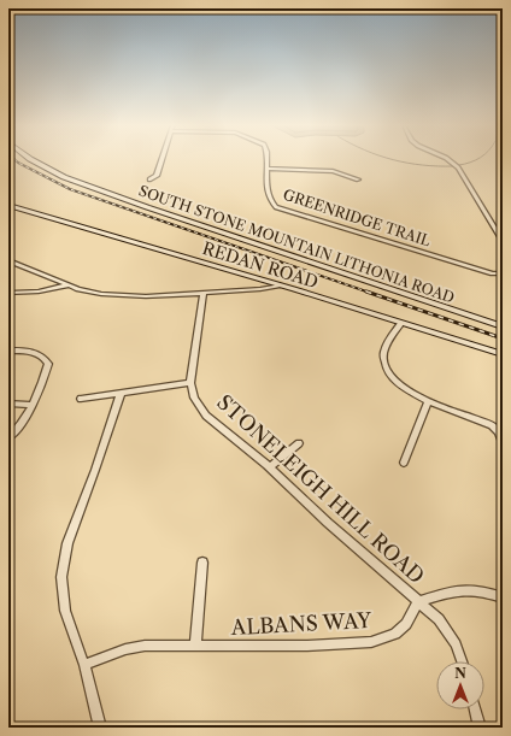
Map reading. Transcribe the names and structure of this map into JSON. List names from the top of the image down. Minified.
{"streets":{"main road":["SOUTH STONE MOUNTAIN LITHONIA ROAD","REDAN ROAD"],"street":["GREENRIDGE TRAIL","STONELEIGH HILL ROAD","ALBANS WAY"]},"crossings":[["STONELEIGH HILL ROAD","ALBANS WAY"]],"north":"top"}
